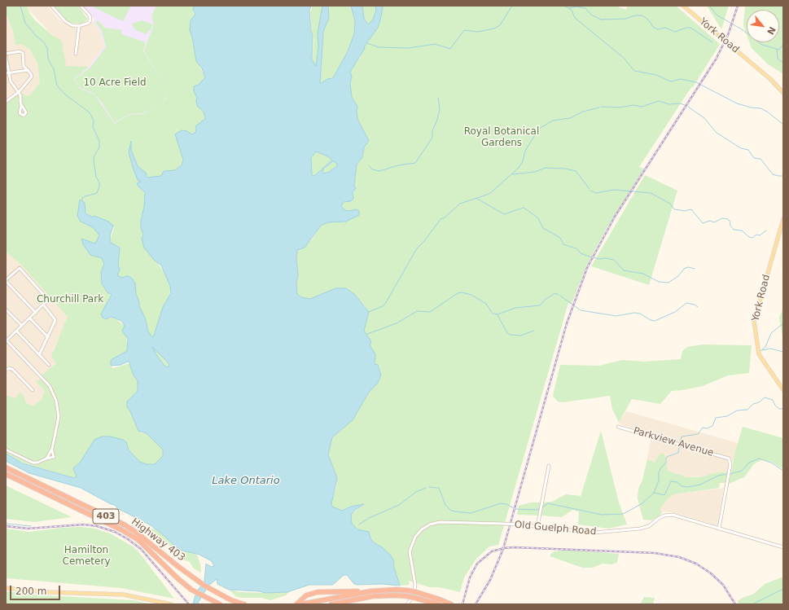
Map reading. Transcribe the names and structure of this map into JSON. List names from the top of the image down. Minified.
{"streets":{"highway":["403","Highway 403"],"main road":["York Road"],"street":["Parkview Avenue","Old Guelph Road"]},"crossings":[["Parkview Avenue","Old Guelph Road"]],"water":["Lake Ontario"],"parks":["10 Acre Field","Royal Botanical Gardens","Churchill Park","Hamilton Cemetery"],"scale_bar":"200 m","north":"bottom right"}
